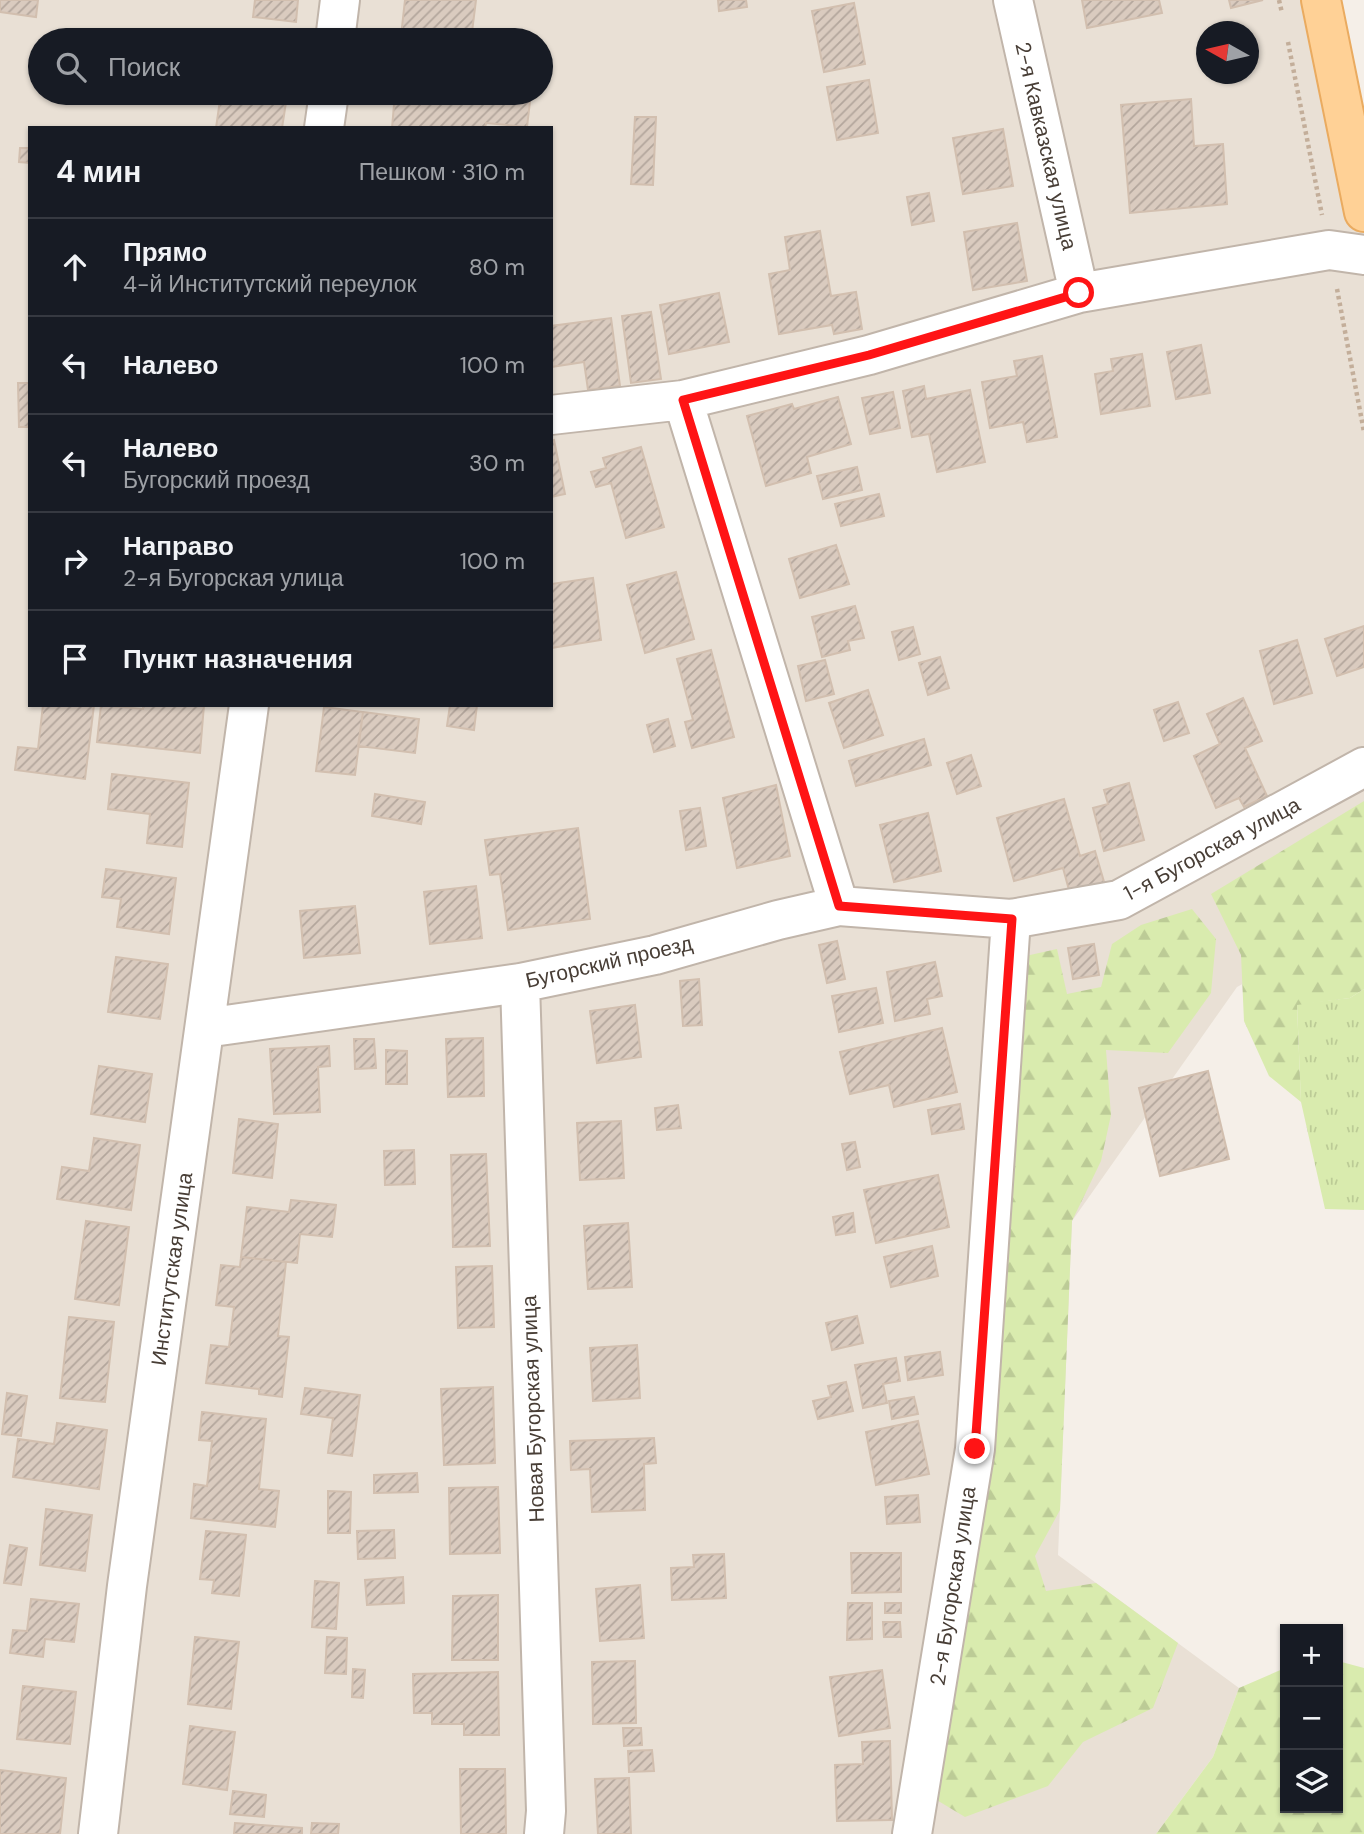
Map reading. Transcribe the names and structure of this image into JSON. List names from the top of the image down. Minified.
{"streets":{"street":["2-я Кавказская улица","1-я Бугорская улица","Бугорский проезд","Институтская улица","Новая Бугорская улица","2-я Бугорская улица"]},"crossings":[["1-я Бугорская улица","Бугорский проезд"],["1-я Бугорская улица","2-я Бугорская улица"],["Бугорский проезд","Институтская улица"],["Бугорский проезд","Новая Бугорская улица"],["Бугорский проезд","2-я Бугорская улица"]],"north":"left","page":{"search":"Поиск","heading":["4 мин","Пешком · 310 m"],"list":[["Прямо","4-й Институтский переулок","80 m"],["Налево","100 m"],["Налево","Бугорский проезд","30 m"],["Направо","2-я Бугорская улица","100 m"],"Пункт назначения"],"map_buttons":["+","−"]}}
